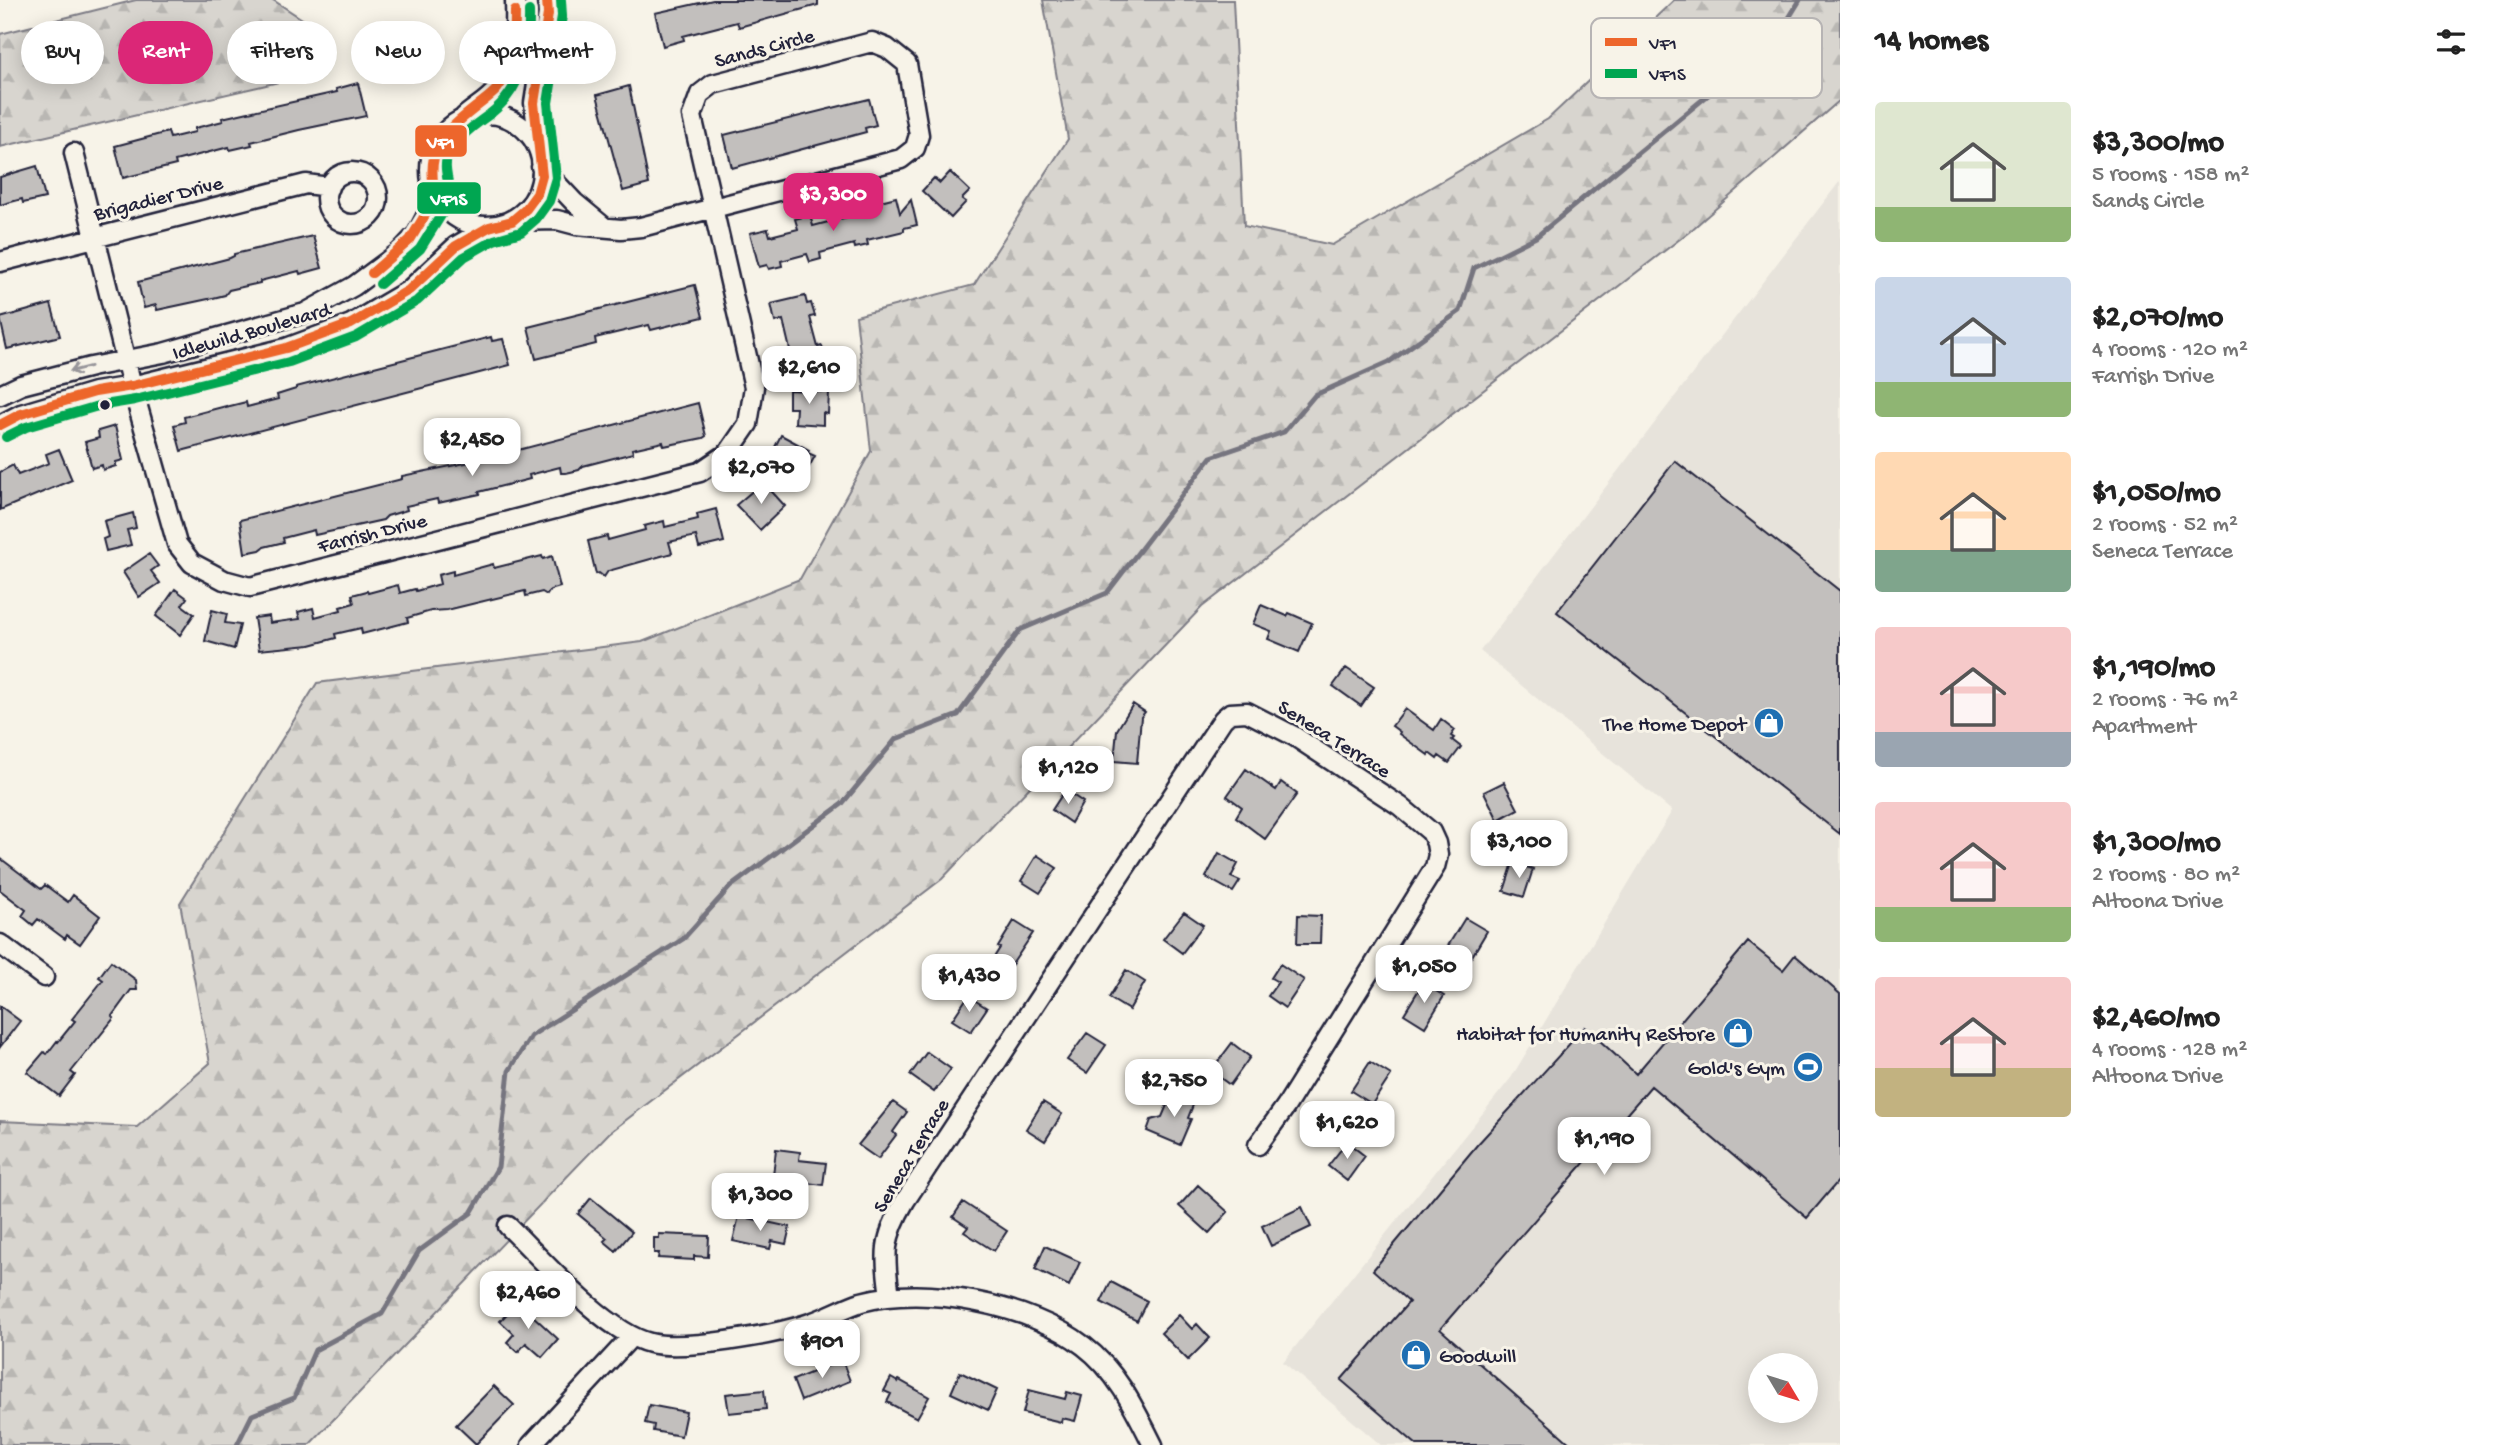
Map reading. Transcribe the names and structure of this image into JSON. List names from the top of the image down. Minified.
{"streets":{"street":["Sands Circle","Brigadier Drive","Idlewild Boulevard","Farrish Drive","Seneca Terrace"]},"crossings":[["Sands Circle","Idlewild Boulevard"],["Sands Circle","Farrish Drive"],["Brigadier Drive","Farrish Drive"],["Idlewild Boulevard","Farrish Drive"]],"places":{"shop":["The Home Depot","Habitat for Humanity ReStore","Goodwill"],"sports":["Gold's Gym"]},"lines":["transit line VF1","transit line VF1S"],"legend":["VF1","VF1S"],"north":"bottom right","page":{"heading":"14 homes","chip":["Buy","Rent","Filters","New","Apartment"],"list":[{"name":"$3,300/mo","note":"5 rooms · 158 m² · Sands Circle"},{"name":"$2,070/mo","note":"4 rooms · 120 m² · Farrish Drive"},{"name":"$1,050/mo","note":"2 rooms · 52 m² · Seneca Terrace"},{"name":"$1,190/mo","note":"2 rooms · 76 m² · Apartment"},{"name":"$1,300/mo","note":"2 rooms · 80 m² · Altoona Drive"},{"name":"$2,460/mo","note":"4 rooms · 128 m² · Altoona Drive"}],"price":["$3,300","$2,610","$2,450","$2,070","$1,120","$3,100","$1,050","$1,430","$2,750","$1,620","$1,190","$1,300","$2,460","$901"]}}
